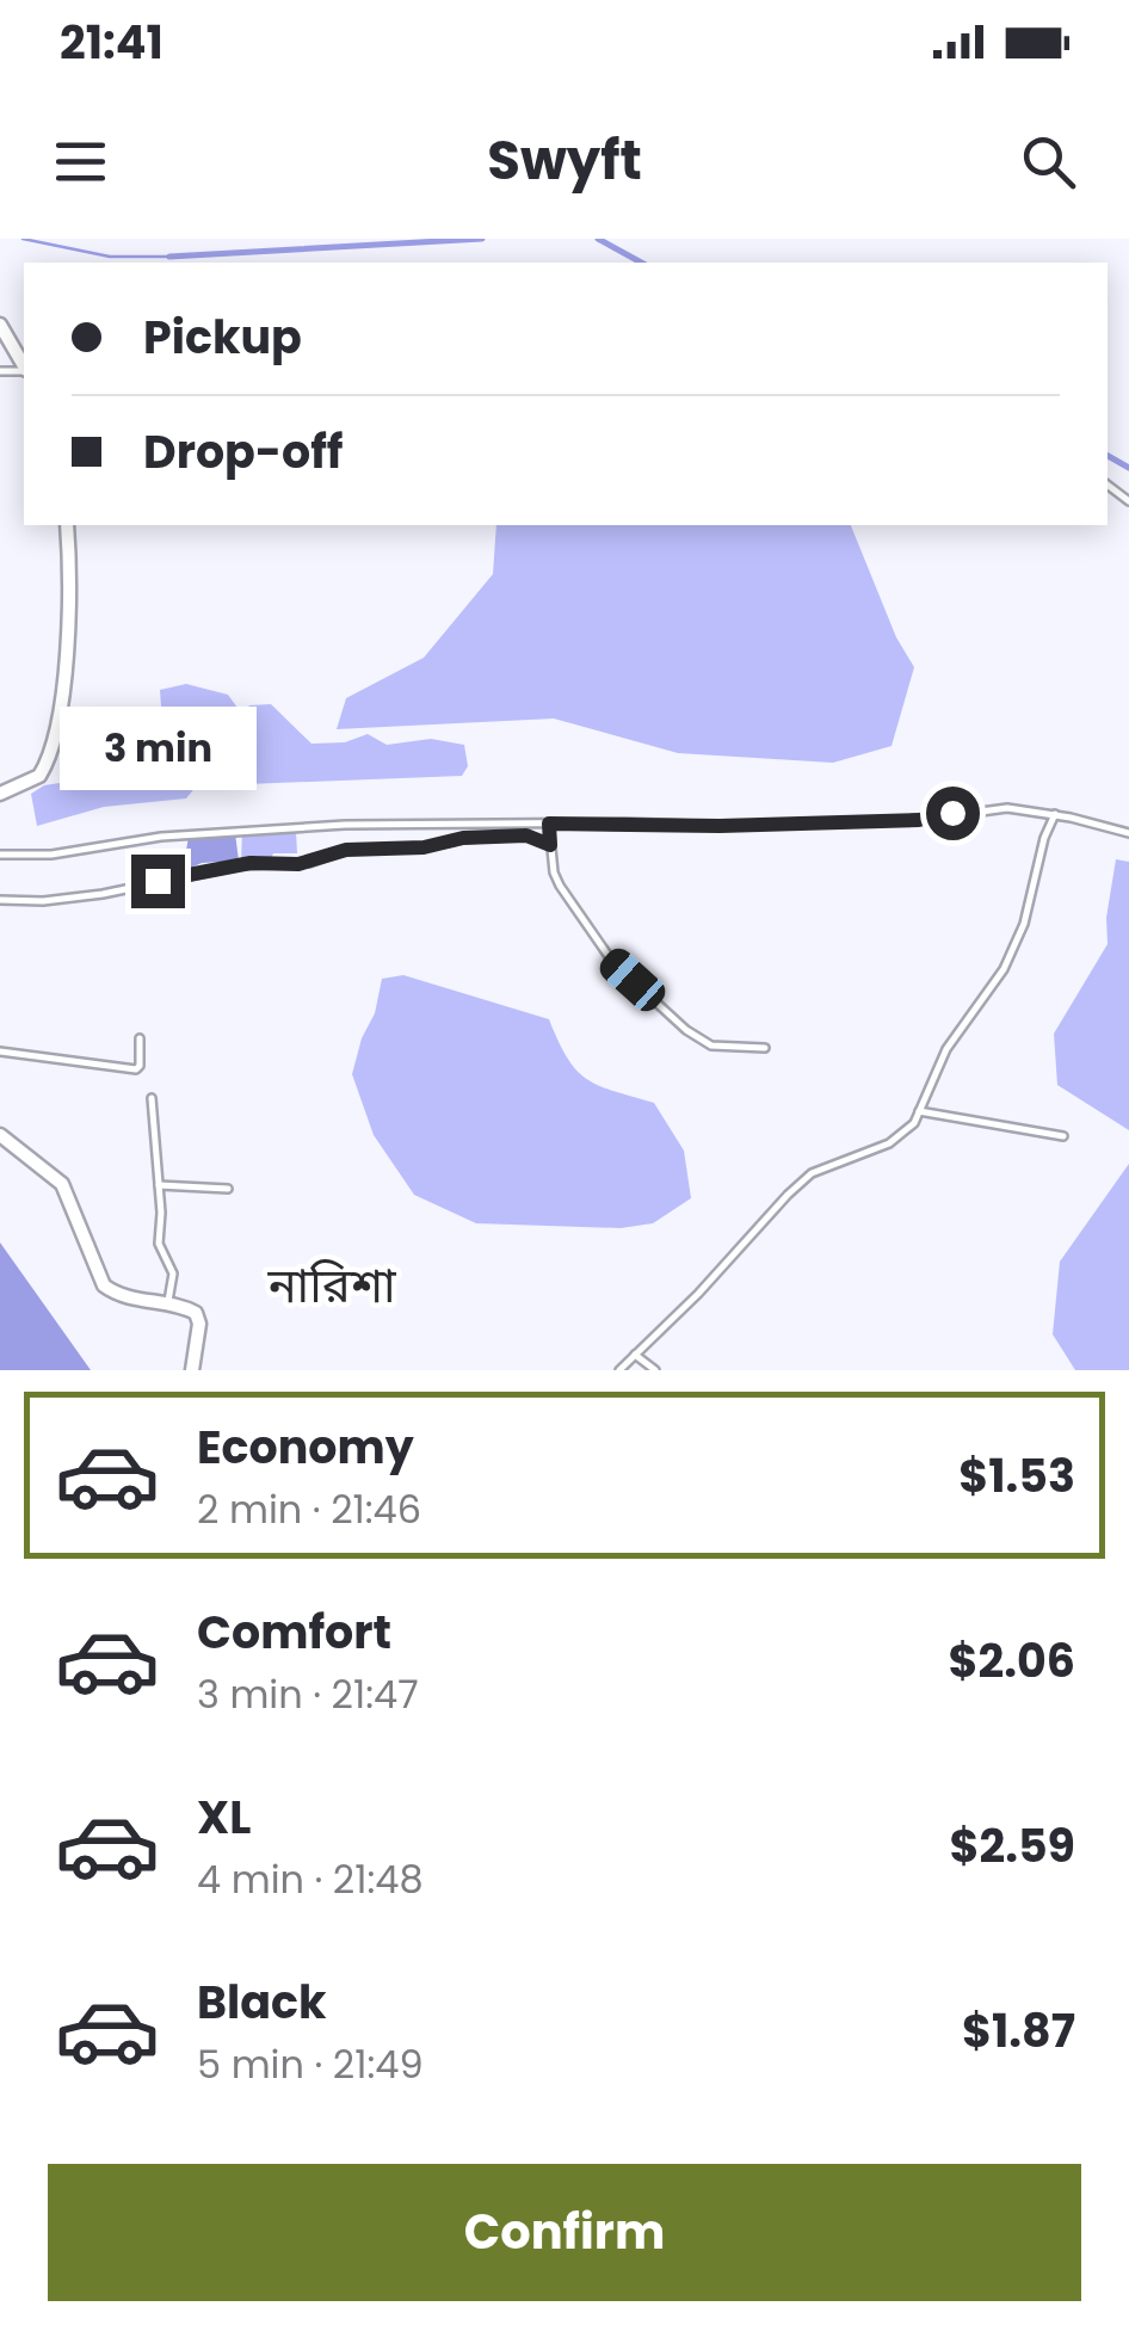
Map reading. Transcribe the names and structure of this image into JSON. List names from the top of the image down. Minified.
{"districts":["নারিশা"],"page":{"status":"21:41","header":"Swyft","banner":["Pickup","Drop-off"],"bubble":"3 min","list":[{"name":"Economy","note":"2 min · 21:46","value":"$1.53"},{"name":"Comfort","note":"3 min · 21:47","value":"$2.06"},{"name":"XL","note":"4 min · 21:48","value":"$2.59"},{"name":"Black","note":"5 min · 21:49","value":"$1.87"}],"buttons":"Confirm"}}
